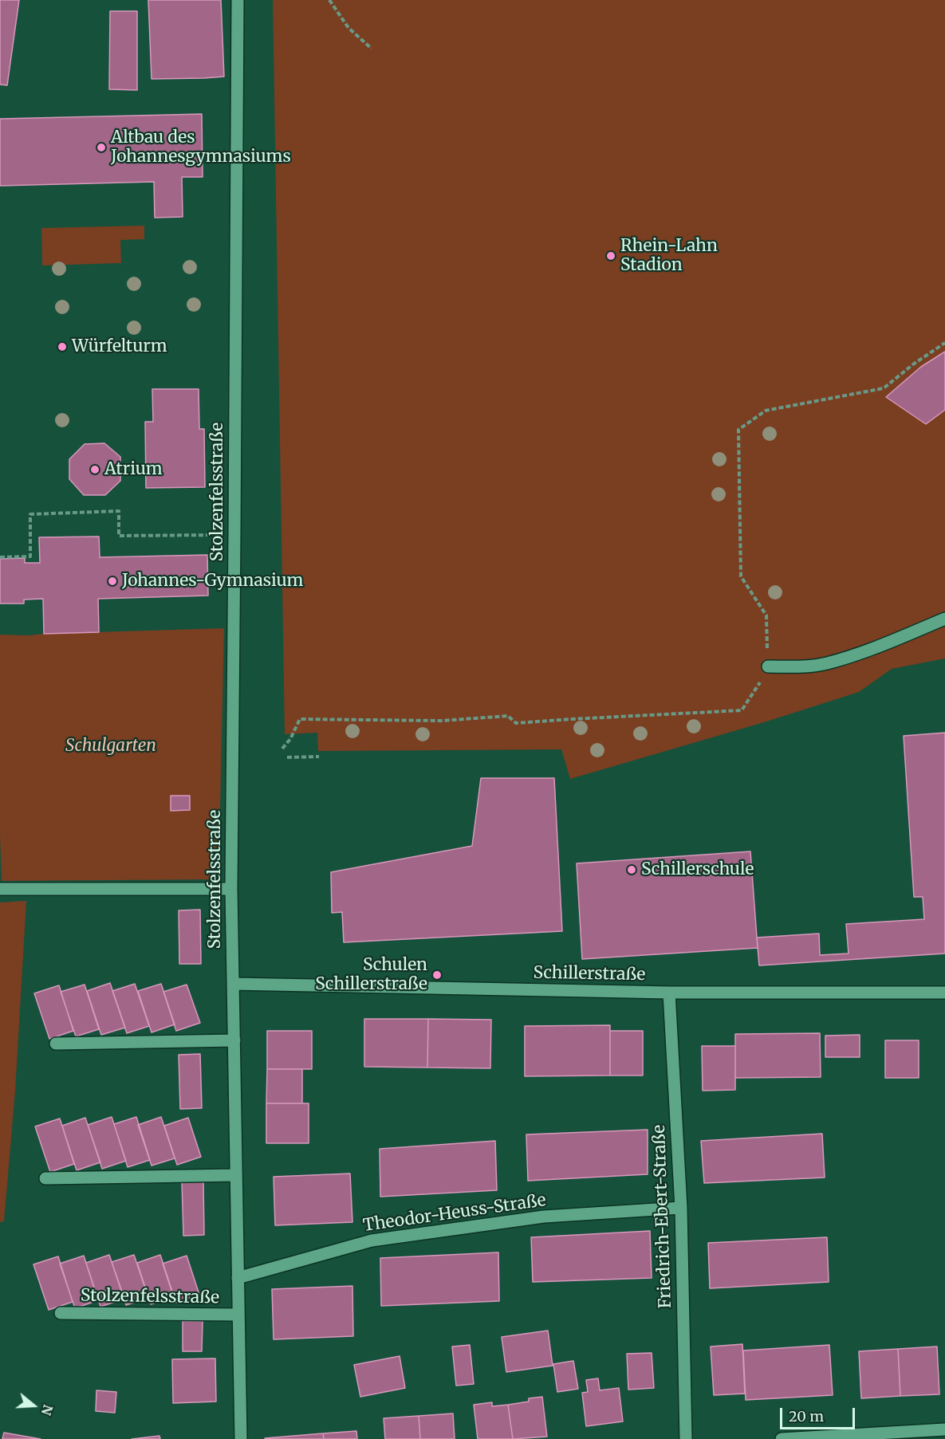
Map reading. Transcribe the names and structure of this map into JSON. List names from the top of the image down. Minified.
{"streets":{"street":["Stolzenfelsstraße","Schillerstraße","Theodor-Heuss-Straße","Friedrich-Ebert-Straße"]},"crossings":[["Stolzenfelsstraße","Schillerstraße"],["Stolzenfelsstraße","Theodor-Heuss-Straße"],["Schillerstraße","Friedrich-Ebert-Straße"],["Theodor-Heuss-Straße","Friedrich-Ebert-Straße"]],"parks":["Schulgarten"],"places":["Altbau des Johannesgymnasiums","Rhein-Lahn Stadion","Würfelturm","Atrium","Johannes-Gymnasium","Schillerschule","Schulen Schillerstraße"],"scale_bar":"20 m","north":"right"}
